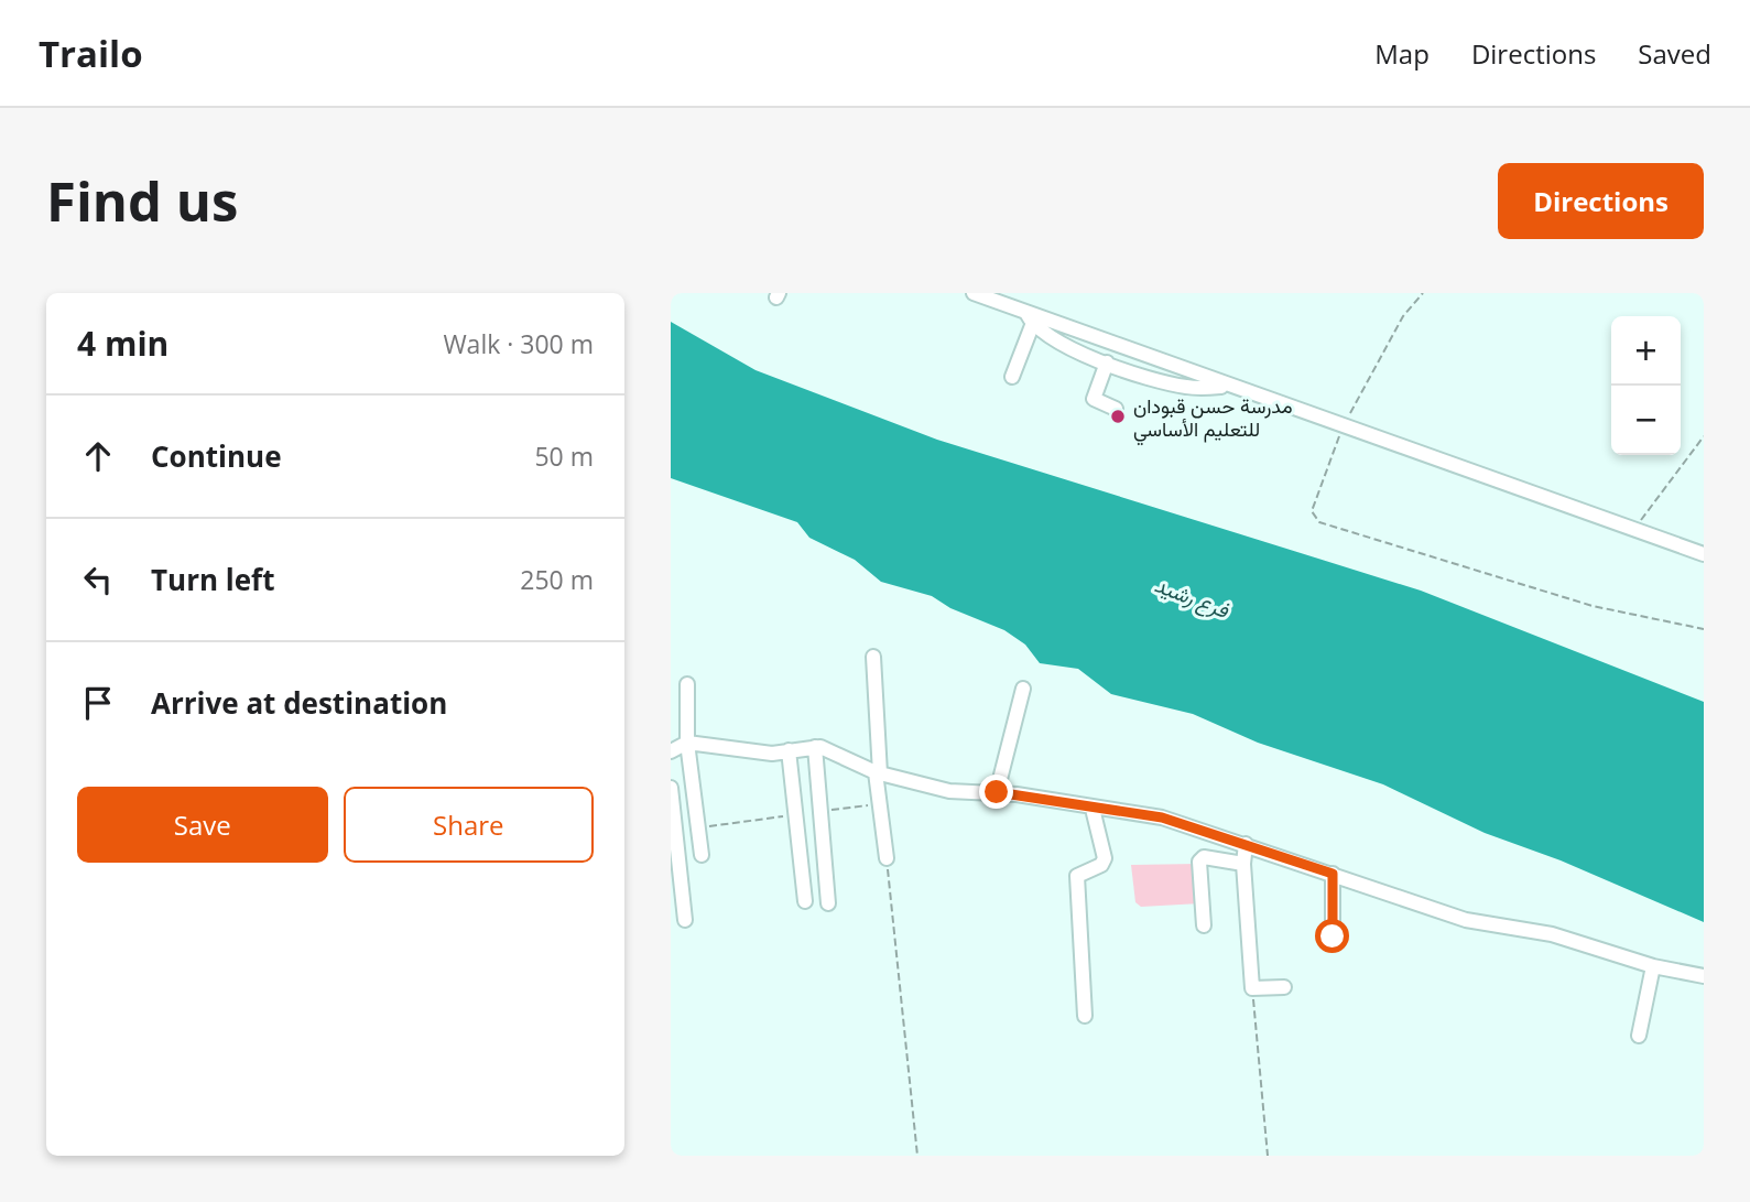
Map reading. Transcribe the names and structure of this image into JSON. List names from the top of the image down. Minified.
{"water":["فرع رشيد"],"places":["مدرسة حسن قبودان للتعليم الأساسي"],"page":{"header":"Trailo","nav":["Map","Directions","Saved"],"buttons":["Directions",["Save","Share"]],"title":"Find us","heading":["4 min","Walk · 300 m"],"map_buttons":["+","−"],"list":[["Continue","50 m"],["Turn left","250 m"],"Arrive at destination"]}}
